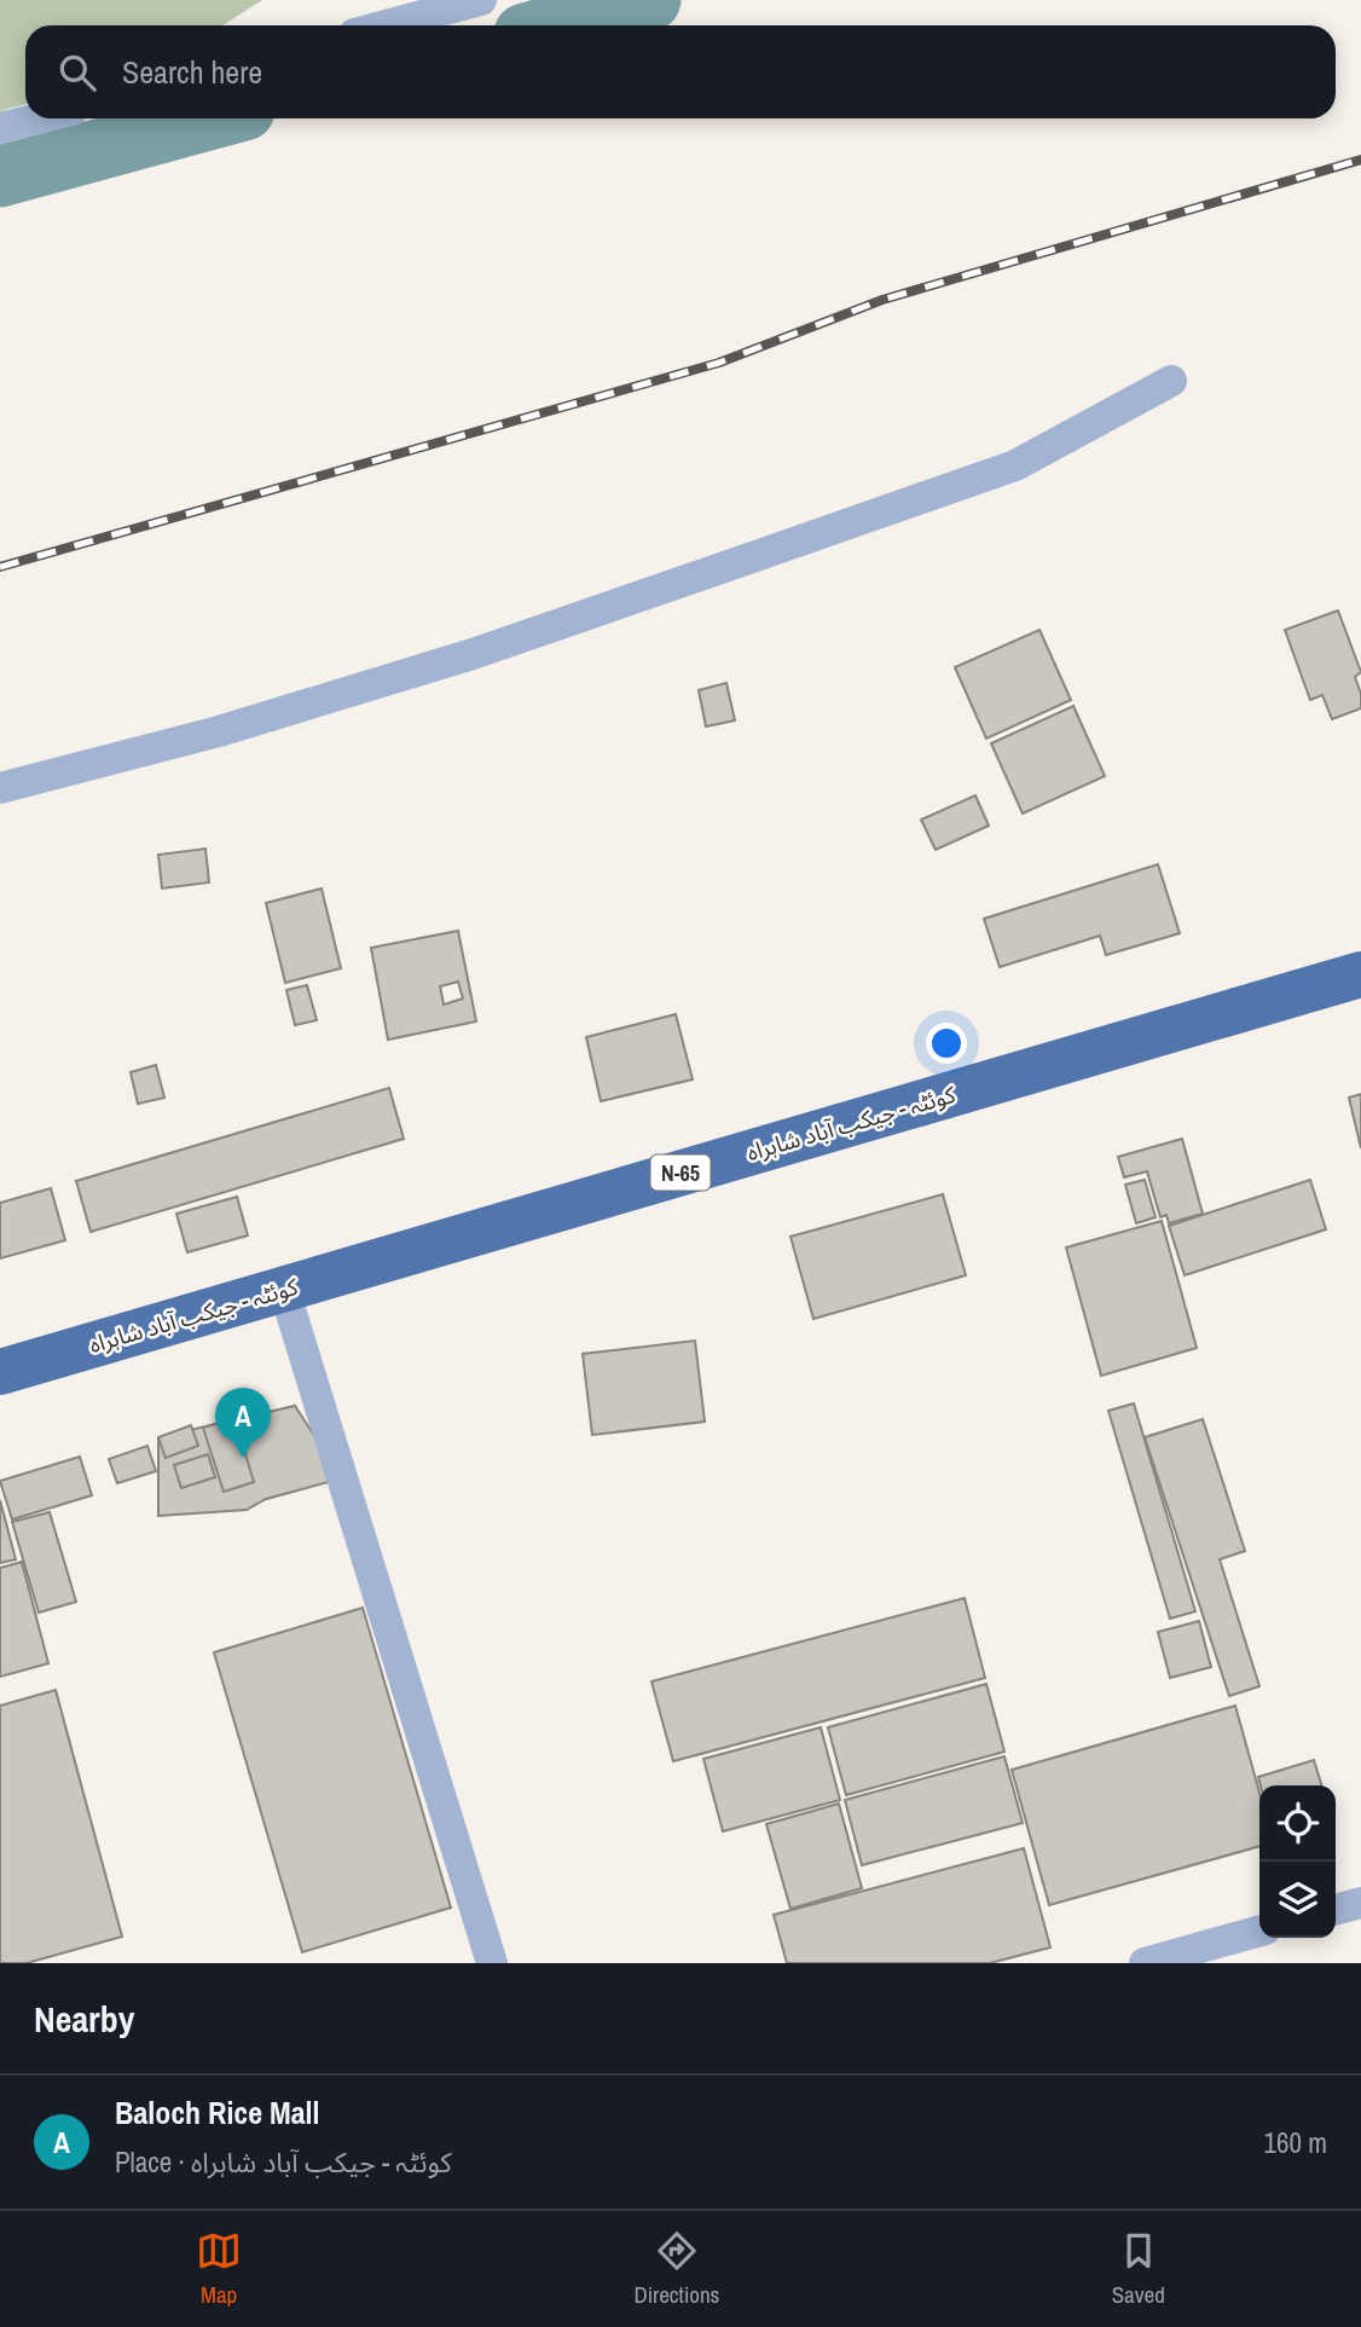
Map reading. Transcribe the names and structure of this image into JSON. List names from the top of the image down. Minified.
{"streets":{"highway":["کوئٹہ - جیکب آباد شاہراہ","N-65"]},"page":{"search":"Search here","pins":"A","heading":"Nearby","list":[{"mark":"A","name":"Baloch Rice Mall","note":"Place · کوئٹہ - جیکب آباد شاہراہ","value":"160 m"}],"nav":["Map","Directions","Saved"]}}
